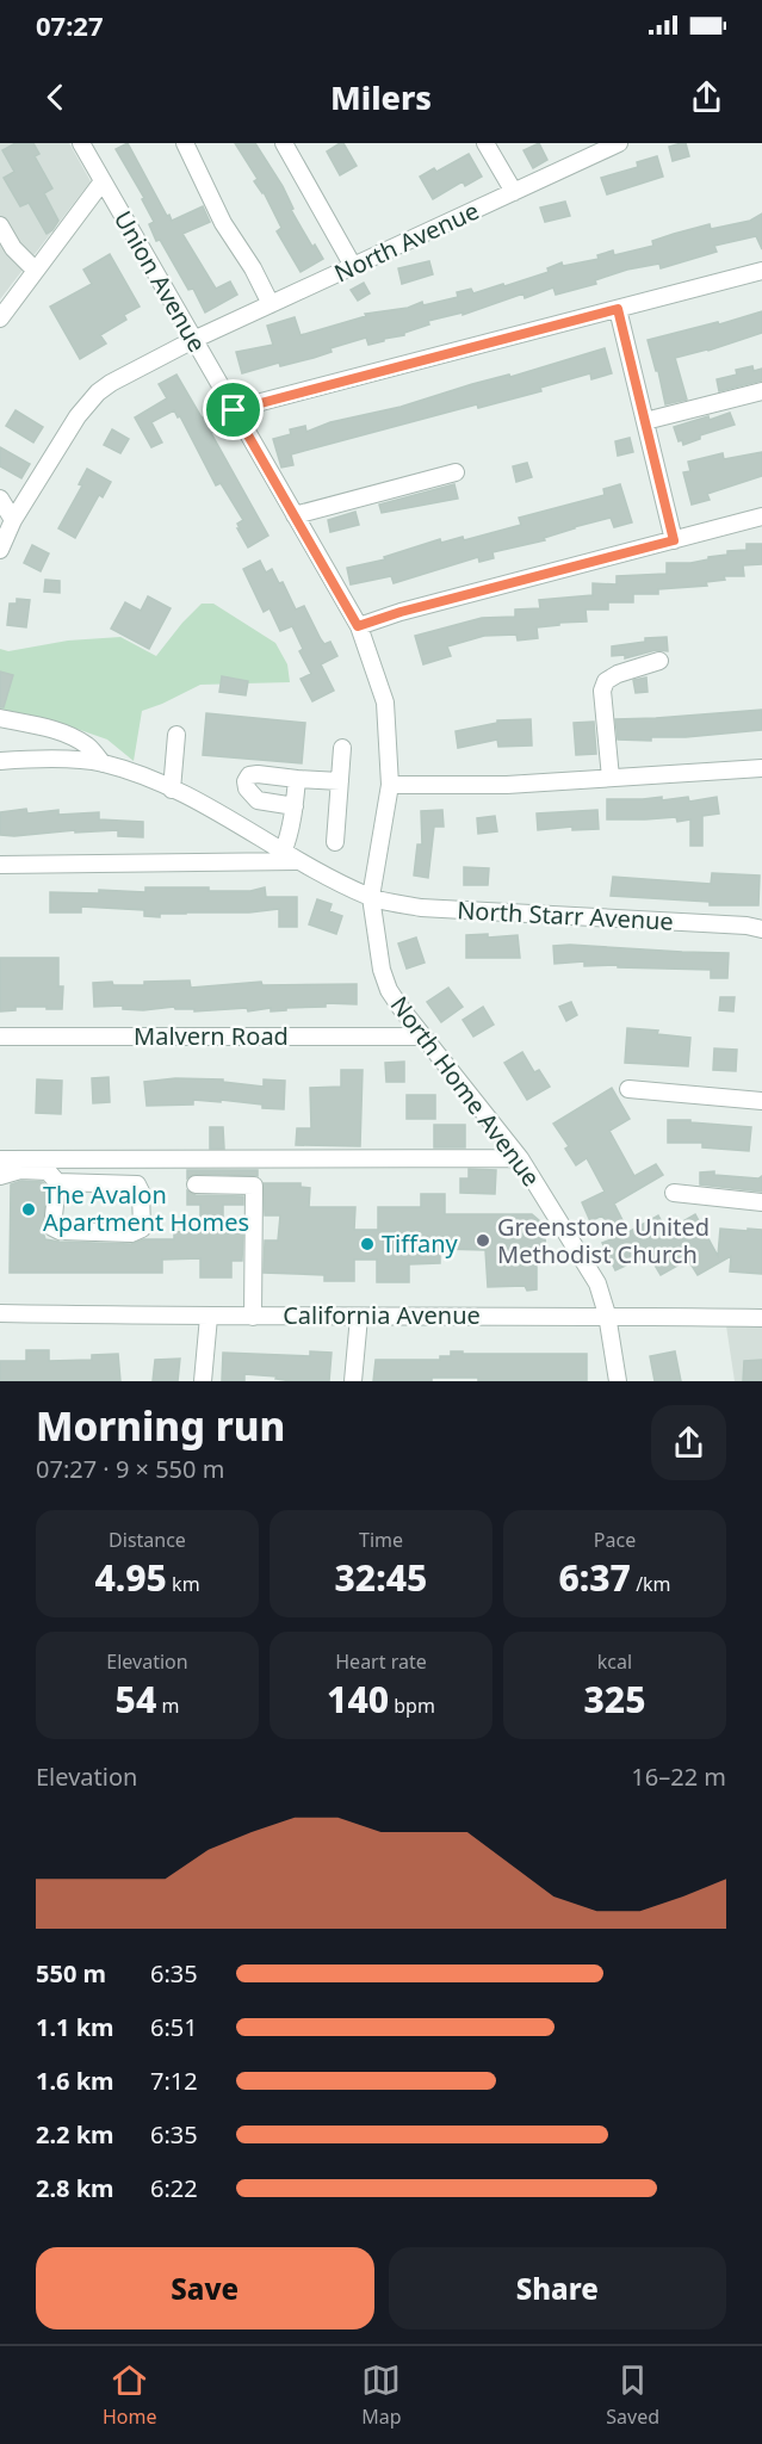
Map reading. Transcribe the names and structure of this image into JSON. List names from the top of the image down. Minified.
{"streets":{"street":["North Avenue","Union Avenue","North Starr Avenue","Malvern Road","North Home Avenue","California Avenue"]},"crossings":[["North Avenue","Union Avenue"],["Union Avenue","North Starr Avenue"],["Union Avenue","North Home Avenue"],["North Starr Avenue","North Home Avenue"],["Malvern Road","North Home Avenue"],["North Home Avenue","California Avenue"]],"places":["The Avalon Apartment Homes","Greenstone United Methodist Church","Tiffany"],"page":{"status":"07:27","header":"Milers","heading":["Morning run","07:27 · 9 × 550 m"],"stats":[["Distance","4.95 km"],["Time","32:45"],["Pace","6:37 /km"],["Elevation","54 m"],["Heart rate","140 bpm"],["kcal","325"]],"chart":["Elevation","16–22 m"],"list":[{"name":"550 m","note":"6:35"},{"name":"1.1 km","note":"6:51"},{"name":"1.6 km","note":"7:12"},{"name":"2.2 km","note":"6:35"},{"name":"2.8 km","note":"6:22"}],"buttons":["Save","Share"],"tabs":["Home","Map","Saved"]}}
